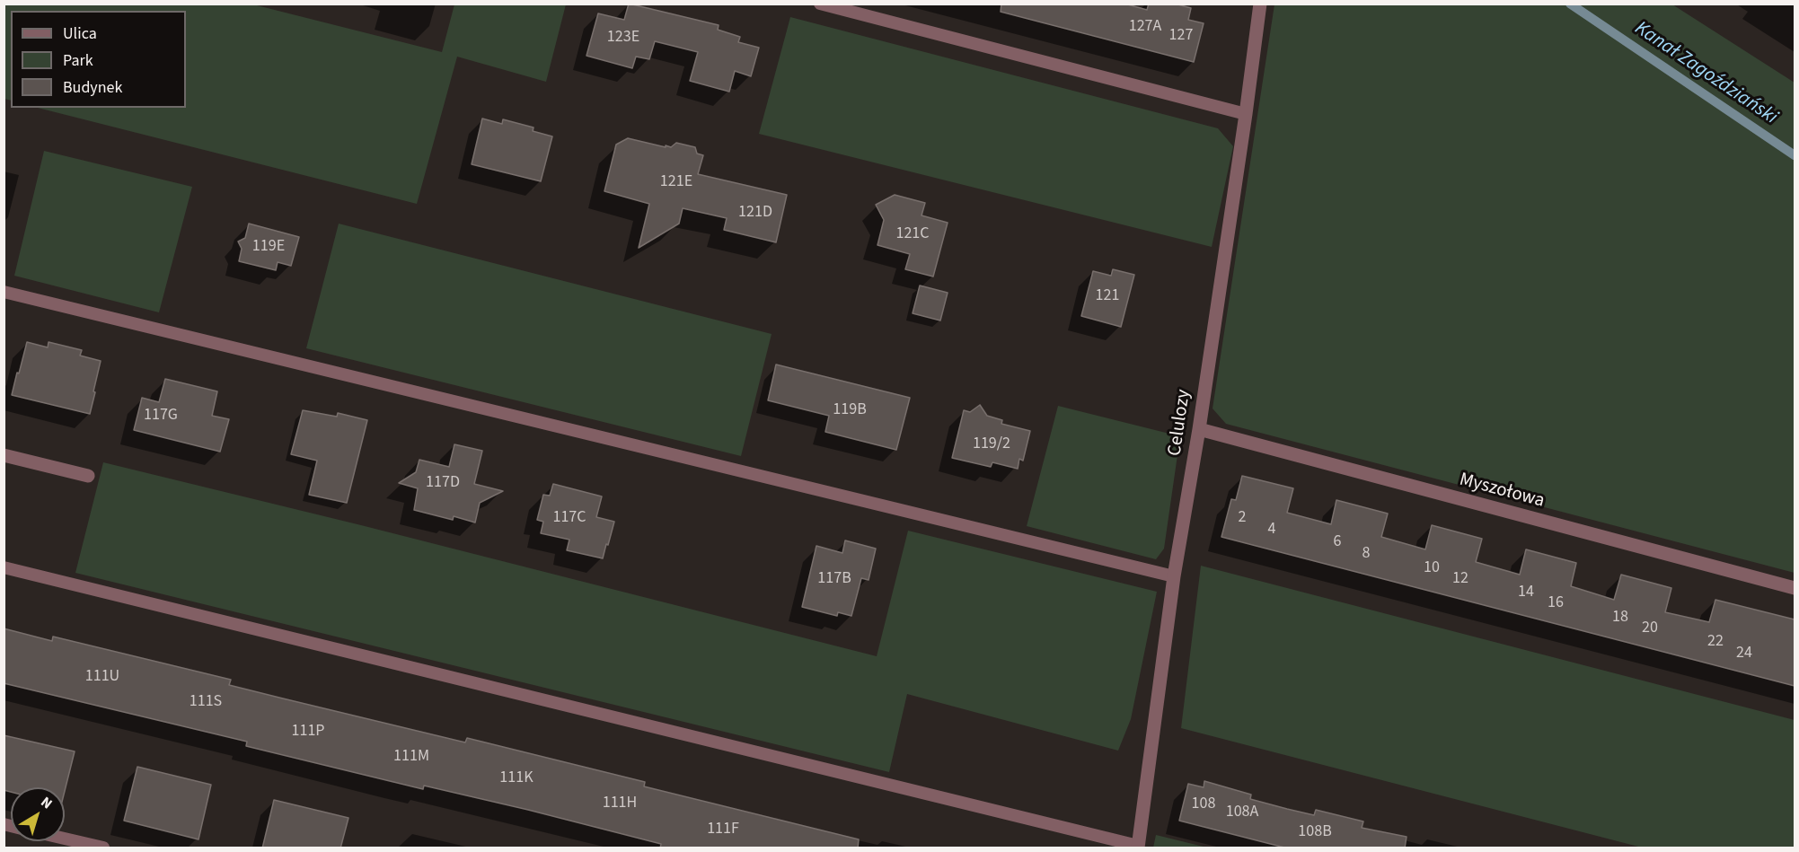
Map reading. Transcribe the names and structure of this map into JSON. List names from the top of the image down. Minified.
{"streets":{"street":["Celulozy","Myszołowa"]},"crossings":[["Celulozy","Myszołowa"]],"water":["Kanał Zagoździański"],"house_numbers":["127A","127","123E","121E","121D","121C","119E","121","119B","117G","119/2","117D","117C","2","4","6","8","10","117B","12","14","16","18","20","22","24","111U","111S","111P","111M","111K","111H","108","108A","111F","108B"],"legend":["Ulica","Park","Budynek"],"north":"top right"}
